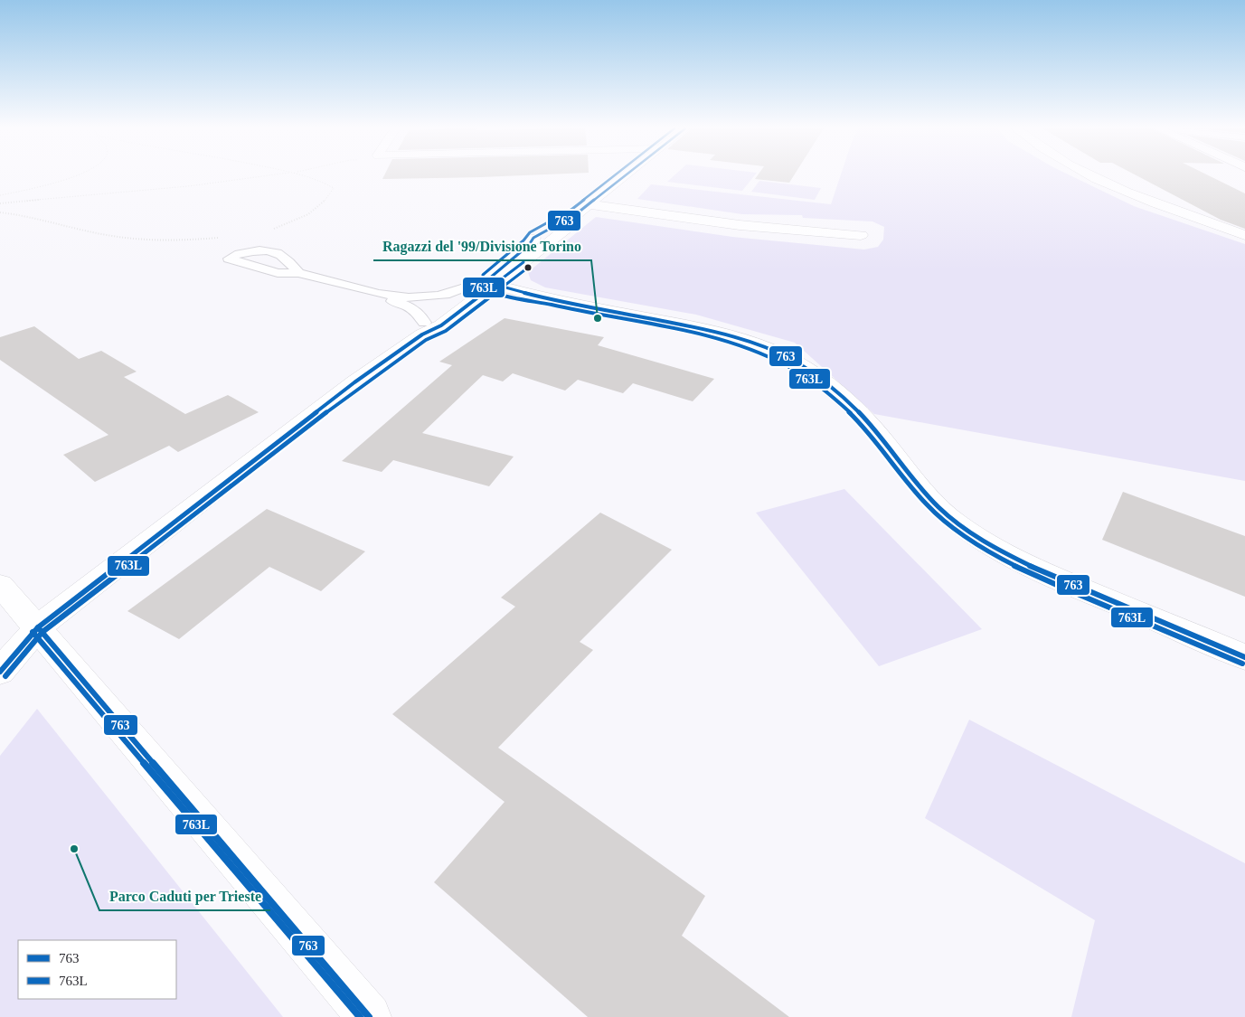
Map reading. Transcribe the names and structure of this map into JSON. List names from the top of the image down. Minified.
{"places":["Ragazzi del '99/Divisione Torino","Parco Caduti per Trieste"],"lines":["transit line 763","transit line 763L"],"legend":["763","763L"]}
